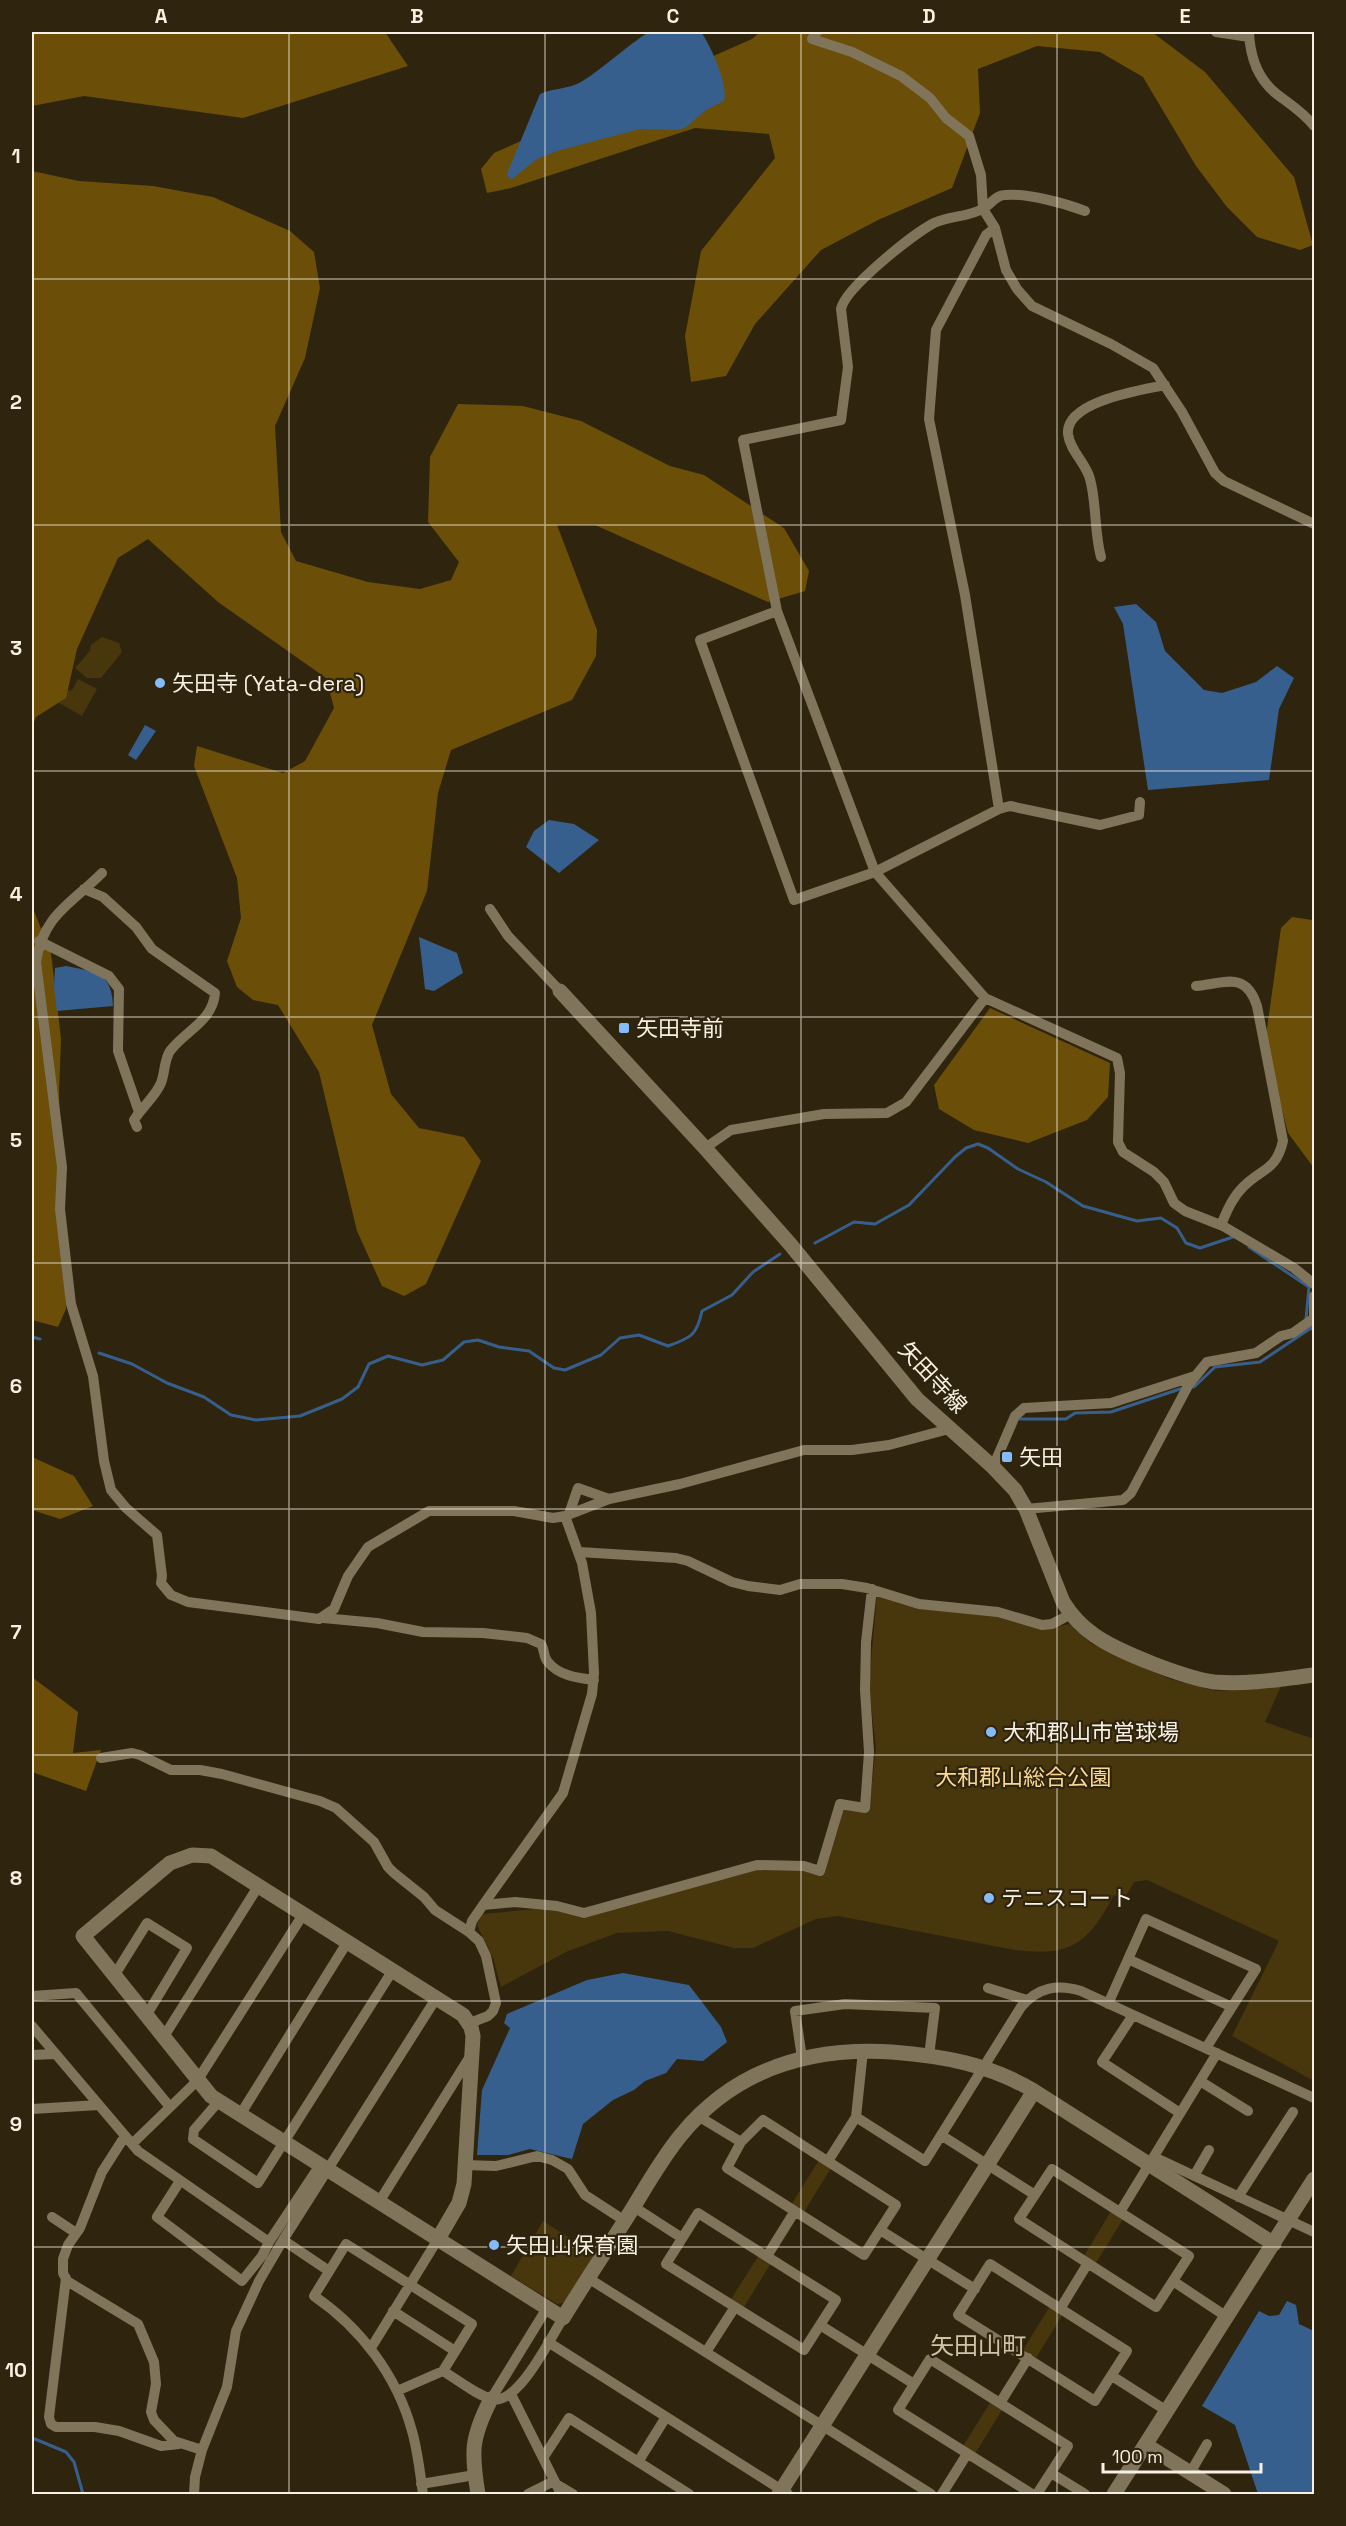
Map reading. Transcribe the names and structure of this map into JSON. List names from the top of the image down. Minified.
{"streets":{"street":["矢田寺線"]},"districts":["矢田山町"],"parks":["大和郡山総合公園"],"places":{"other":["矢田寺 (Yata-dera)","大和郡山市営球場","テニスコート","矢田山保育園"],"transit":["矢田寺前","矢田"]},"scale_bar":"100 m","grid":{"columns":["A","B","C","D","E"],"rows":["1","2","3","4","5","6","7","8","9","10"]}}
